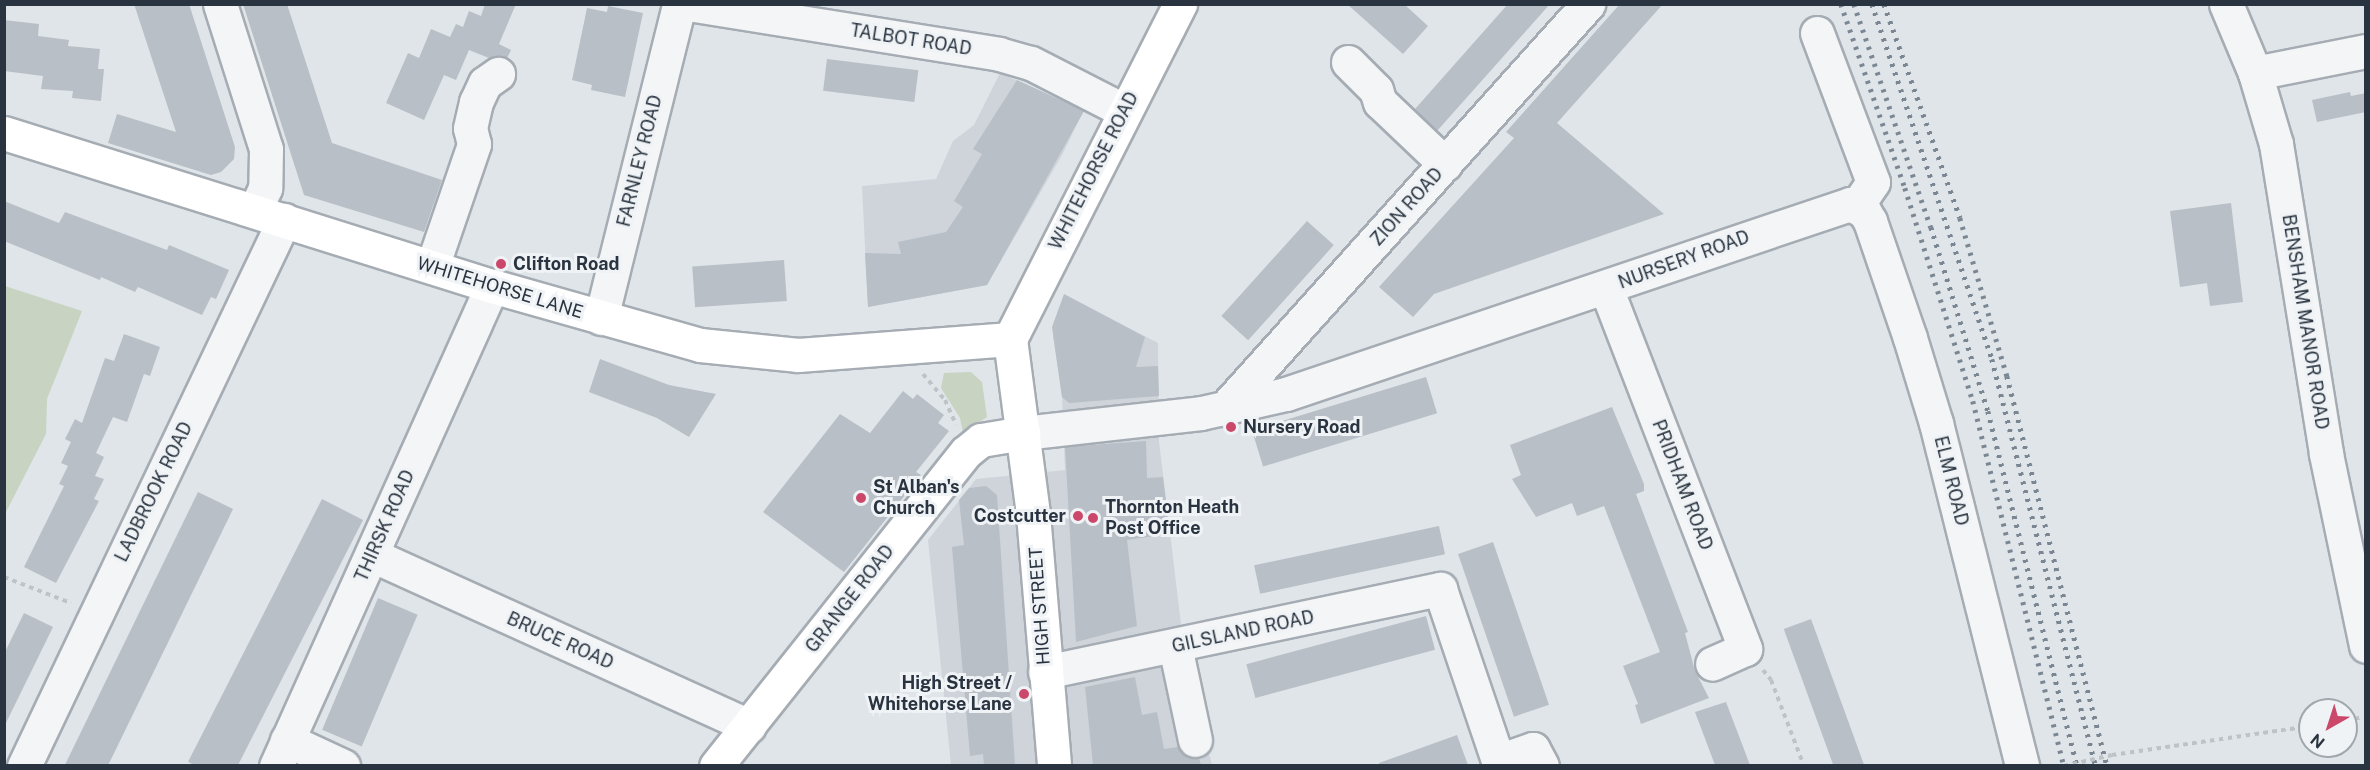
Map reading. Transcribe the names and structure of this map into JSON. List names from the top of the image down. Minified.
{"streets":{"main road":["WHITEHORSE ROAD","WHITEHORSE LANE","GRANGE ROAD","HIGH STREET"],"street":["TALBOT ROAD","FARNLEY ROAD","ZION ROAD","NURSERY ROAD","BENSHAM MANOR ROAD","ELM ROAD","PRIDHAM ROAD","LADBROOK ROAD","THIRSK ROAD","GILSLAND ROAD","BRUCE ROAD"]},"crossings":[["TALBOT ROAD","WHITEHORSE ROAD"],["FARNLEY ROAD","WHITEHORSE LANE"],["WHITEHORSE ROAD","WHITEHORSE LANE"],["WHITEHORSE ROAD","HIGH STREET"],["ZION ROAD","NURSERY ROAD"],["NURSERY ROAD","ELM ROAD"],["NURSERY ROAD","PRIDHAM ROAD"],["NURSERY ROAD","GRANGE ROAD"],["NURSERY ROAD","HIGH STREET"],["WHITEHORSE LANE","LADBROOK ROAD"],["WHITEHORSE LANE","THIRSK ROAD"],["WHITEHORSE LANE","HIGH STREET"],["THIRSK ROAD","BRUCE ROAD"],["GRANGE ROAD","HIGH STREET"],["GRANGE ROAD","BRUCE ROAD"],["HIGH STREET","GILSLAND ROAD"]],"places":["Clifton Road","Nursery Road","St Alban's Church","Costcutter","Thornton Heath Post Office","High Street / Whitehorse Lane"],"north":"bottom left"}
